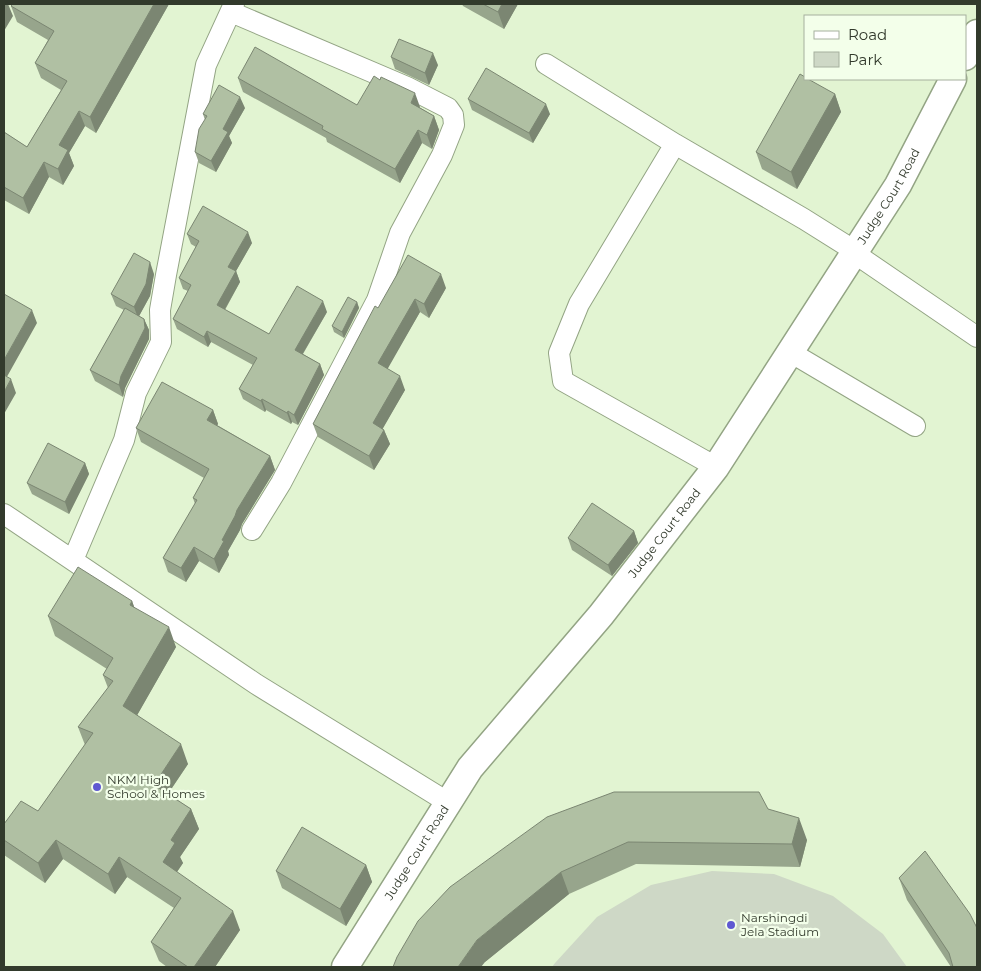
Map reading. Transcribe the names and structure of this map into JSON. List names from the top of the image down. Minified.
{"streets":{"street":["Judge Court Road"]},"places":["NKM High School & Homes","Narshingdi Jela Stadium"],"legend":["Road","Park"]}
